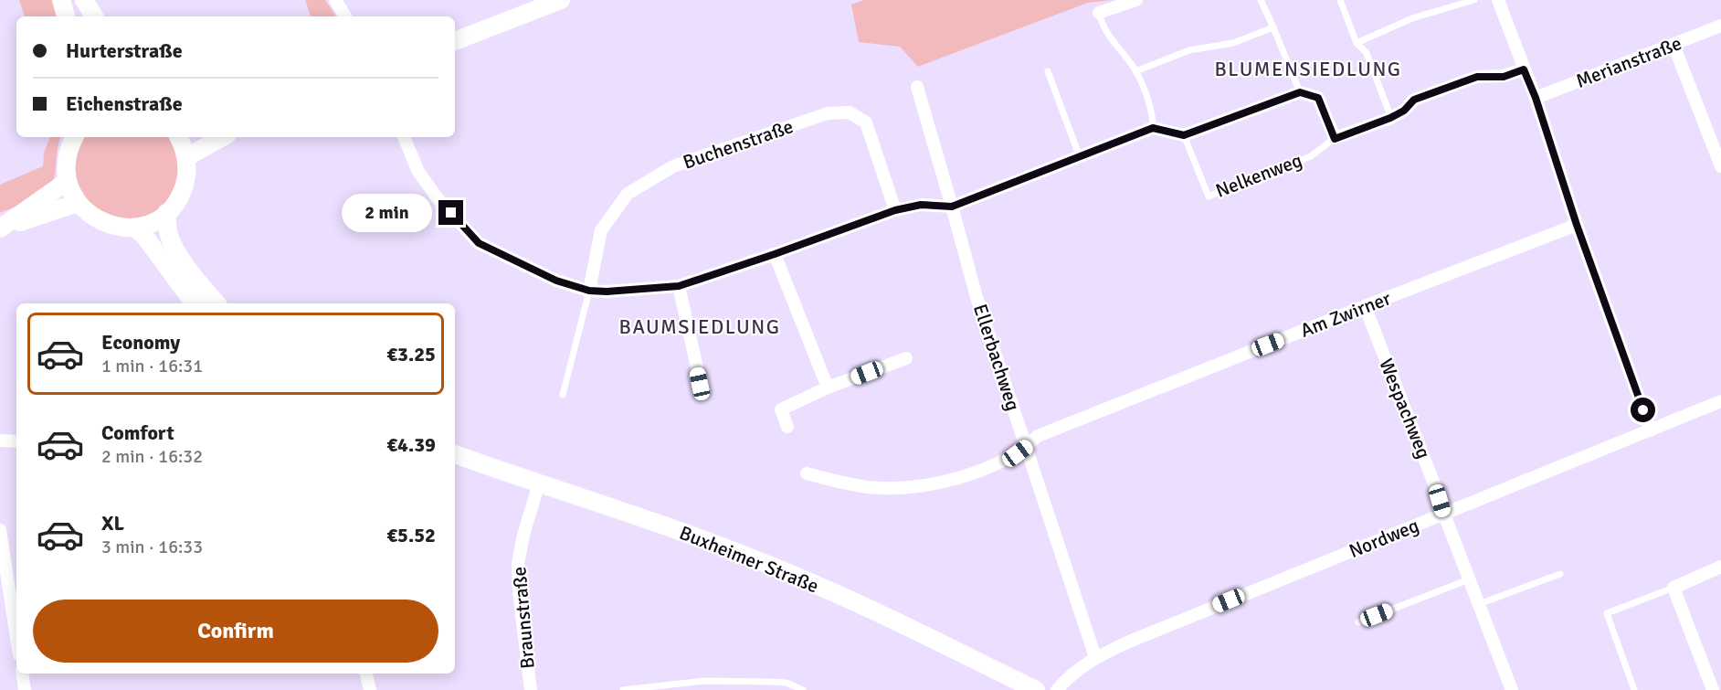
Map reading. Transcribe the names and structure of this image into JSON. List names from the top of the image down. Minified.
{"streets":{"main road":["Buxheimer Straße"],"street":["Merianstraße","Buchenstraße","Am Zwirner","Ellerbachweg","Wespachweg","Nordweg","Braunstraße"],"lane":["Nelkenweg"]},"crossings":[["Am Zwirner","Ellerbachweg"],["Am Zwirner","Wespachweg"],["Ellerbachweg","Nordweg"],["Wespachweg","Nordweg"],["Buxheimer Straße","Braunstraße"]],"districts":["BLUMENSIEDLUNG","BAUMSIEDLUNG"],"page":{"banner":["Hurterstraße","Eichenstraße"],"bubble":"2 min","list":[{"name":"Economy","note":"1 min · 16:31","value":"€3.25"},{"name":"Comfort","note":"2 min · 16:32","value":"€4.39"},{"name":"XL","note":"3 min · 16:33","value":"€5.52"}],"buttons":"Confirm"}}
